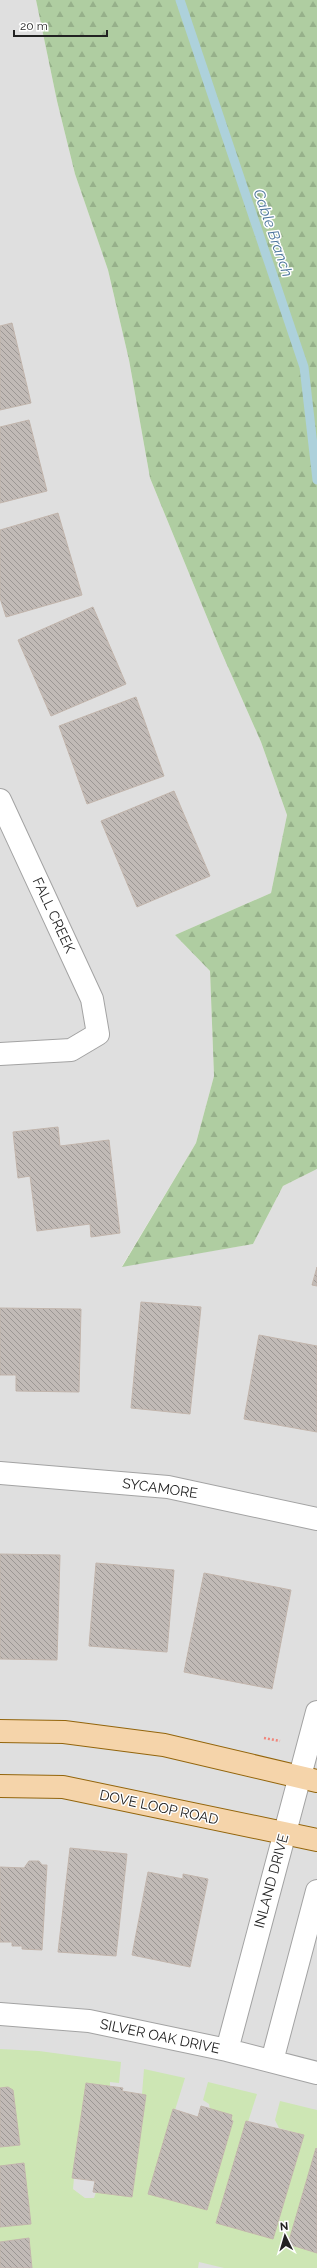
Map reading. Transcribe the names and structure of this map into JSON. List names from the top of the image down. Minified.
{"streets":{"main road":["DOVE LOOP ROAD"],"street":["FALL CREEK","SYCAMORE","INLAND DRIVE","SILVER OAK DRIVE"]},"crossings":[["DOVE LOOP ROAD","INLAND DRIVE"],["INLAND DRIVE","SILVER OAK DRIVE"]],"water":["Cable Branch"],"scale_bar":"20 m","north":"top"}
